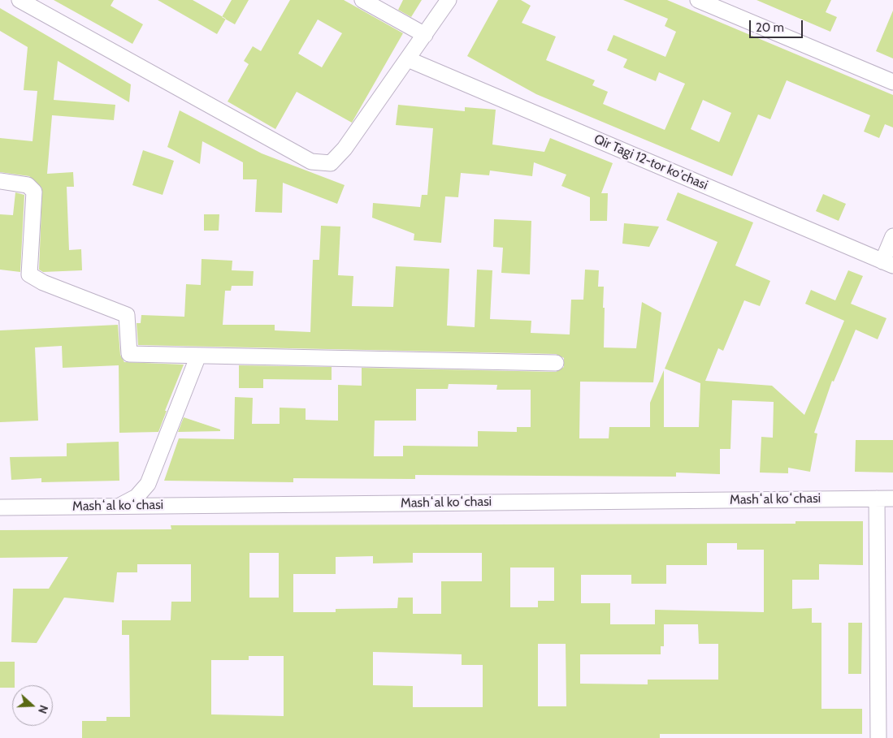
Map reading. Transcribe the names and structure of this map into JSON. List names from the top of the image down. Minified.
{"streets":{"street":["Qir Tagi 12-tor koʼchasi","Mashʻal koʻchasi"]},"scale_bar":"20 m","north":"right"}
